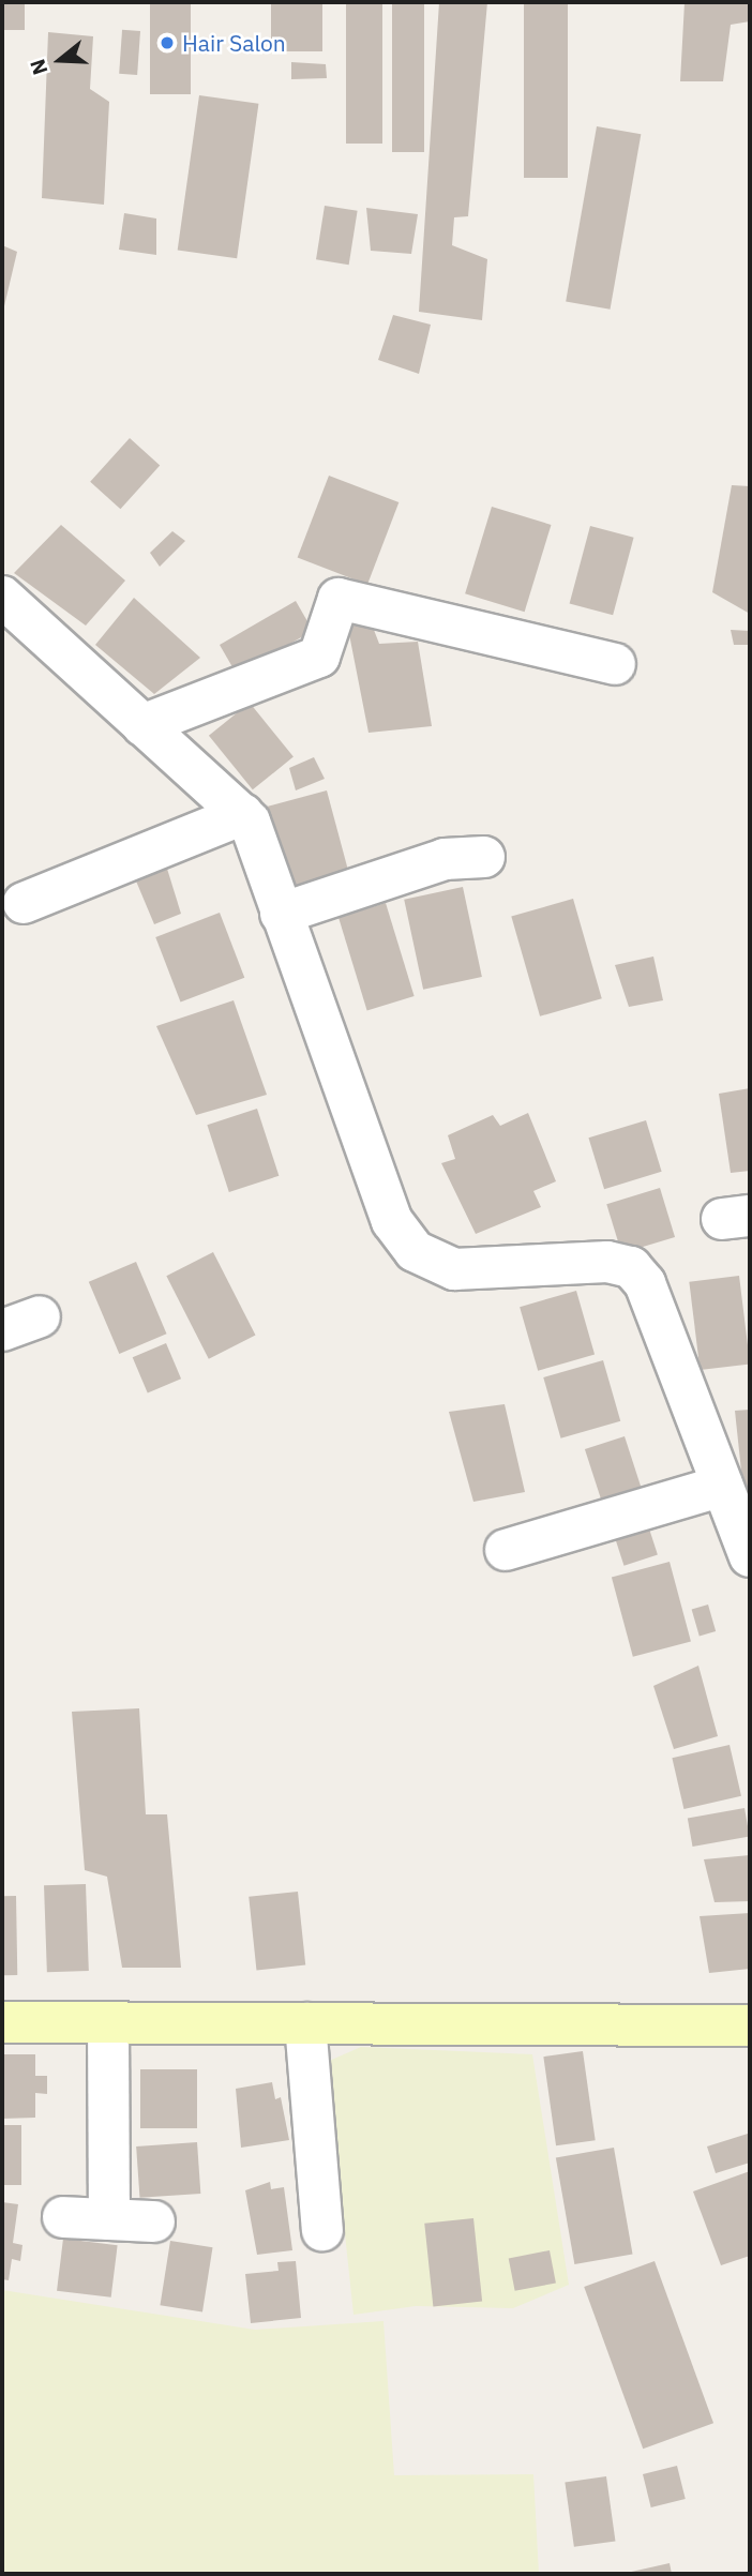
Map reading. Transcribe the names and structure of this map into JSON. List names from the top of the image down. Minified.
{"places":["Hair Salon"],"north":"left"}
